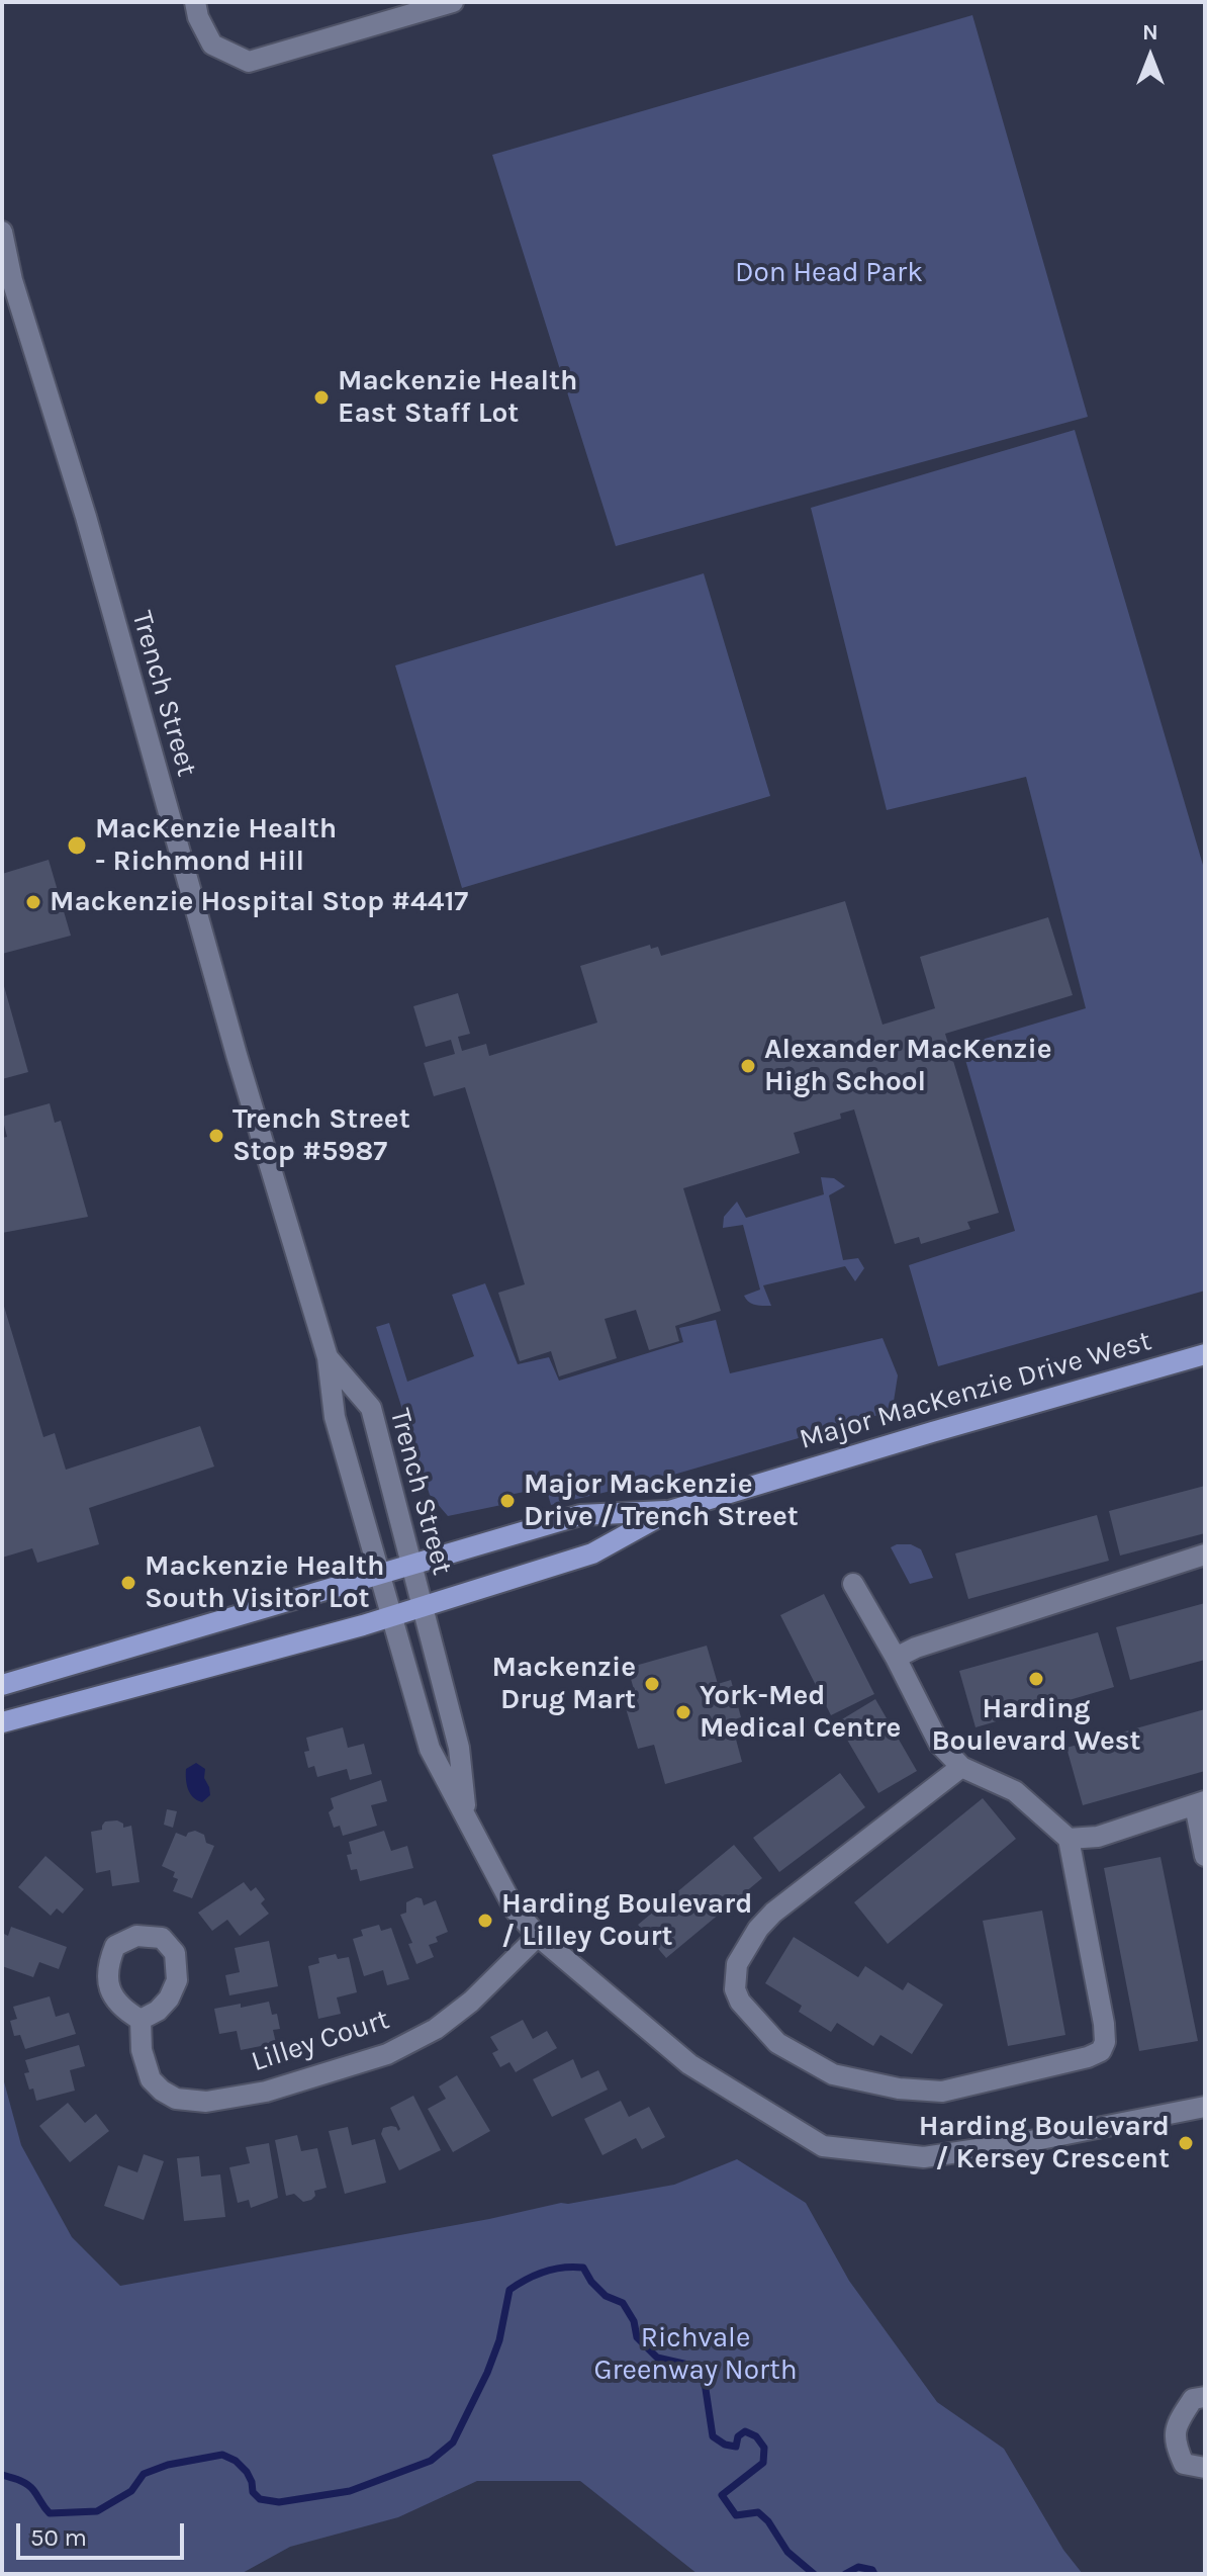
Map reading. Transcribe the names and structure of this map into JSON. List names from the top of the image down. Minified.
{"streets":{"main road":["Major MacKenzie Drive West"],"street":["Trench Street","Lilley Court"]},"crossings":[["Trench Street","Major MacKenzie Drive West"]],"parks":["Don Head Park","Richvale Greenway North"],"places":["Mackenzie Health East Staff Lot","MacKenzie Health - Richmond Hill","Mackenzie Hospital Stop #4417","Alexander MacKenzie High School","Trench Street Stop #5987","Major Mackenzie Drive / Trench Street","Mackenzie Health South Visitor Lot","Harding Boulevard West","Mackenzie Drug Mart","York-Med Medical Centre","Harding Boulevard / Lilley Court","Harding Boulevard / Kersey Crescent"],"scale_bar":"50 m","north":"top"}
